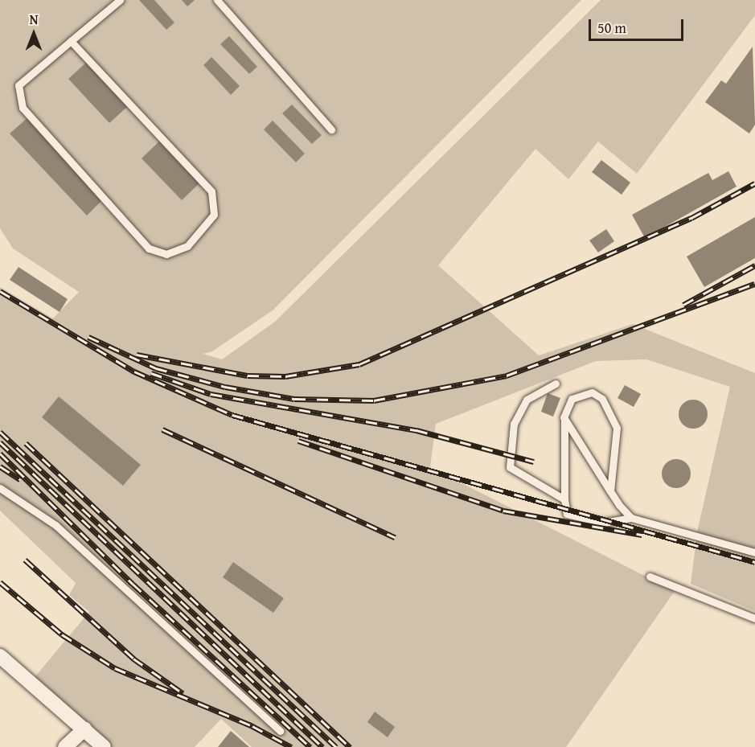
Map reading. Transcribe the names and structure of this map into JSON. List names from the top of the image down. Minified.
{"scale_bar":"50 m","north":"top"}
